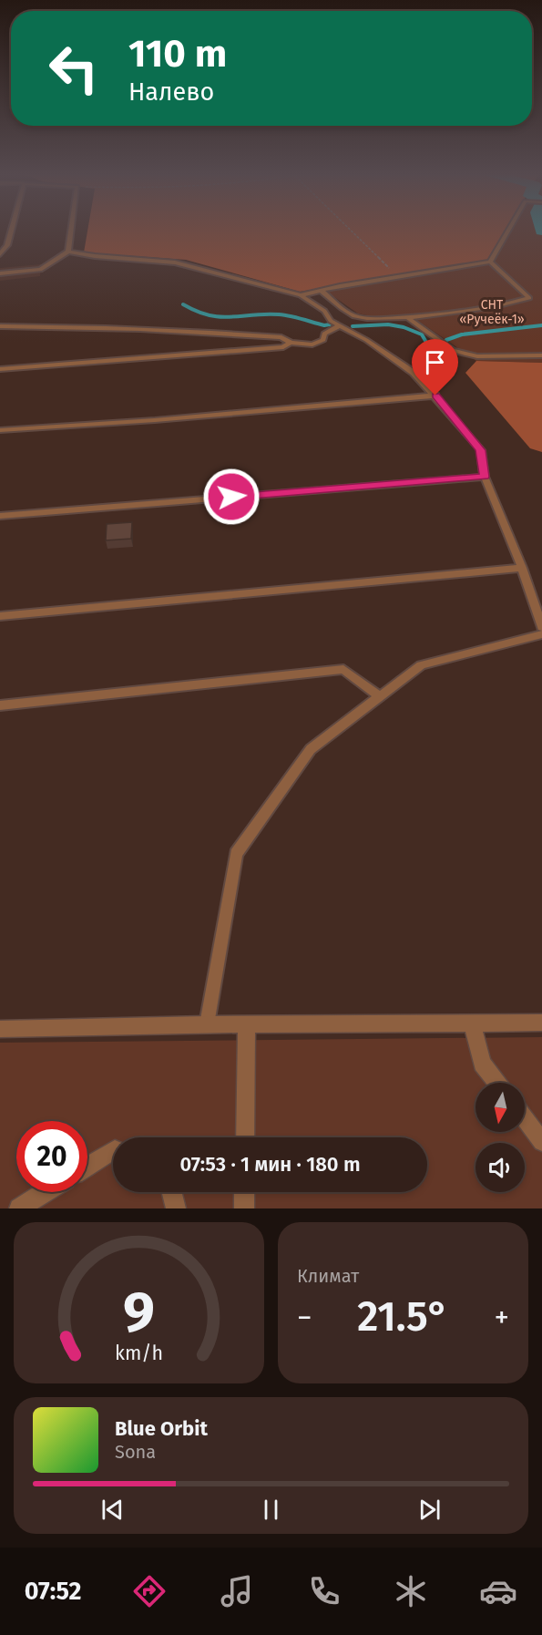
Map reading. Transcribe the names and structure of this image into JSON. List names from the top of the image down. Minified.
{"parks":["СНТ «Ручеёк-1»"],"north":"bottom","page":{"turn":["110 m","Налево"],"limit":"20","trip":"07:53 · 1 мин · 180 m","tile":"Климат","heat":["−","21.5°","+"],"song":["Blue Orbit","Sona"],"tabs":"07:52","gauge":["9","km/h"]}}
